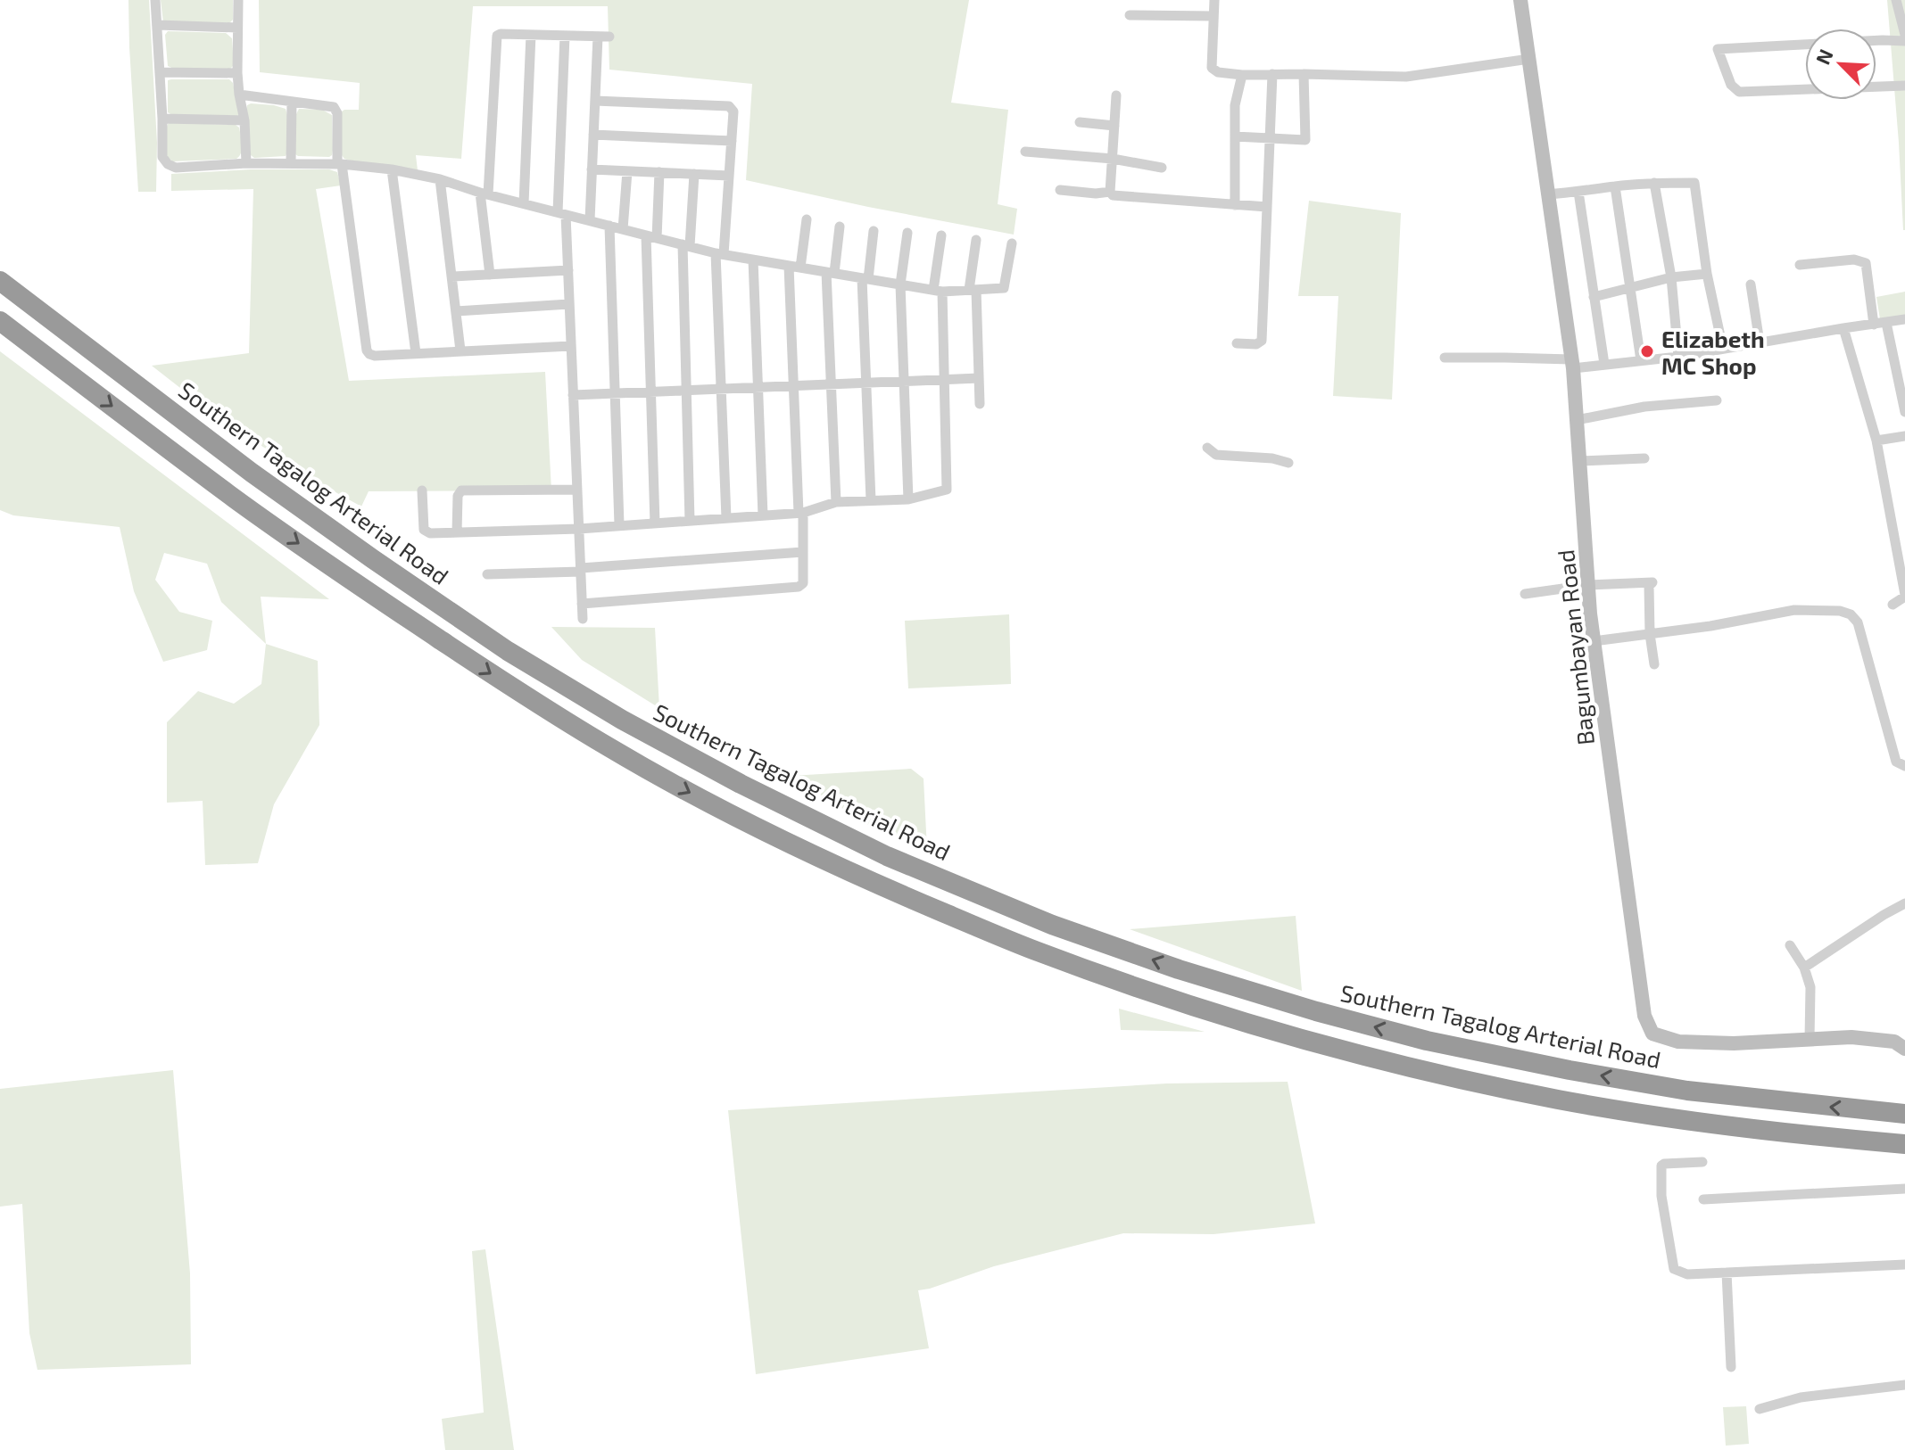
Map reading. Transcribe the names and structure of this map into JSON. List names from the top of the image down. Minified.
{"streets":{"highway":["Southern Tagalog Arterial Road"],"street":["Bagumbayan Road"]},"places":["Elizabeth MC Shop"],"north":"top left"}
